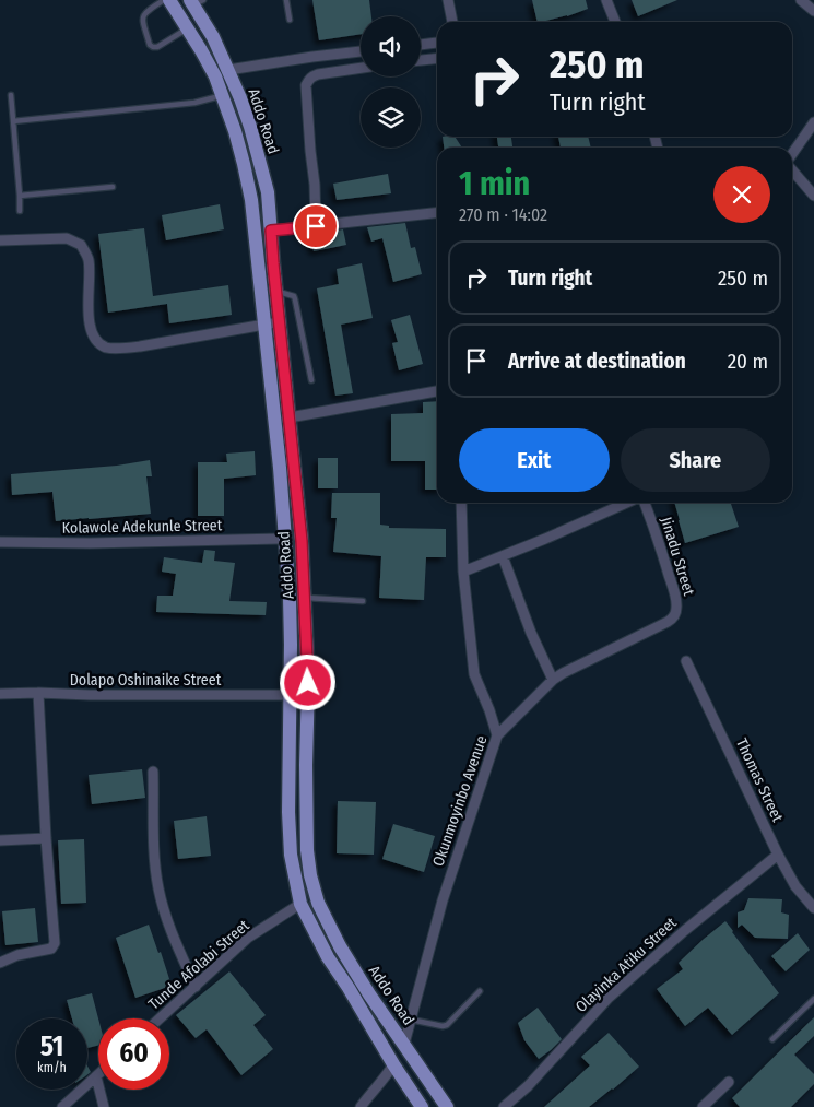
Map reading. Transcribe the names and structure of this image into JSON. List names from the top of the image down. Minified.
{"streets":{"main road":["Addo Road"],"street":["Kolawole Adekunle Street","Jinadu Street","Dolapo Oshinaike Street","Thomas Street","Okunmoyinbo Avenue","Tunde Afolabi Street","Olayinka Atiku Street"]},"crossings":[["Addo Road","Kolawole Adekunle Street"],["Addo Road","Dolapo Oshinaike Street"],["Addo Road","Okunmoyinbo Avenue"],["Addo Road","Tunde Afolabi Street"],["Jinadu Street","Okunmoyinbo Avenue"],["Thomas Street","Olayinka Atiku Street"]],"page":{"turn":["250 m","Turn right"],"heading":["1 min","270 m · 14:02"],"list":[{"name":"Turn right","value":"250 m"},{"name":"Arrive at destination","value":"20 m"}],"buttons":["Exit","Share"],"speed":"51 km/h","limit":"60"}}
